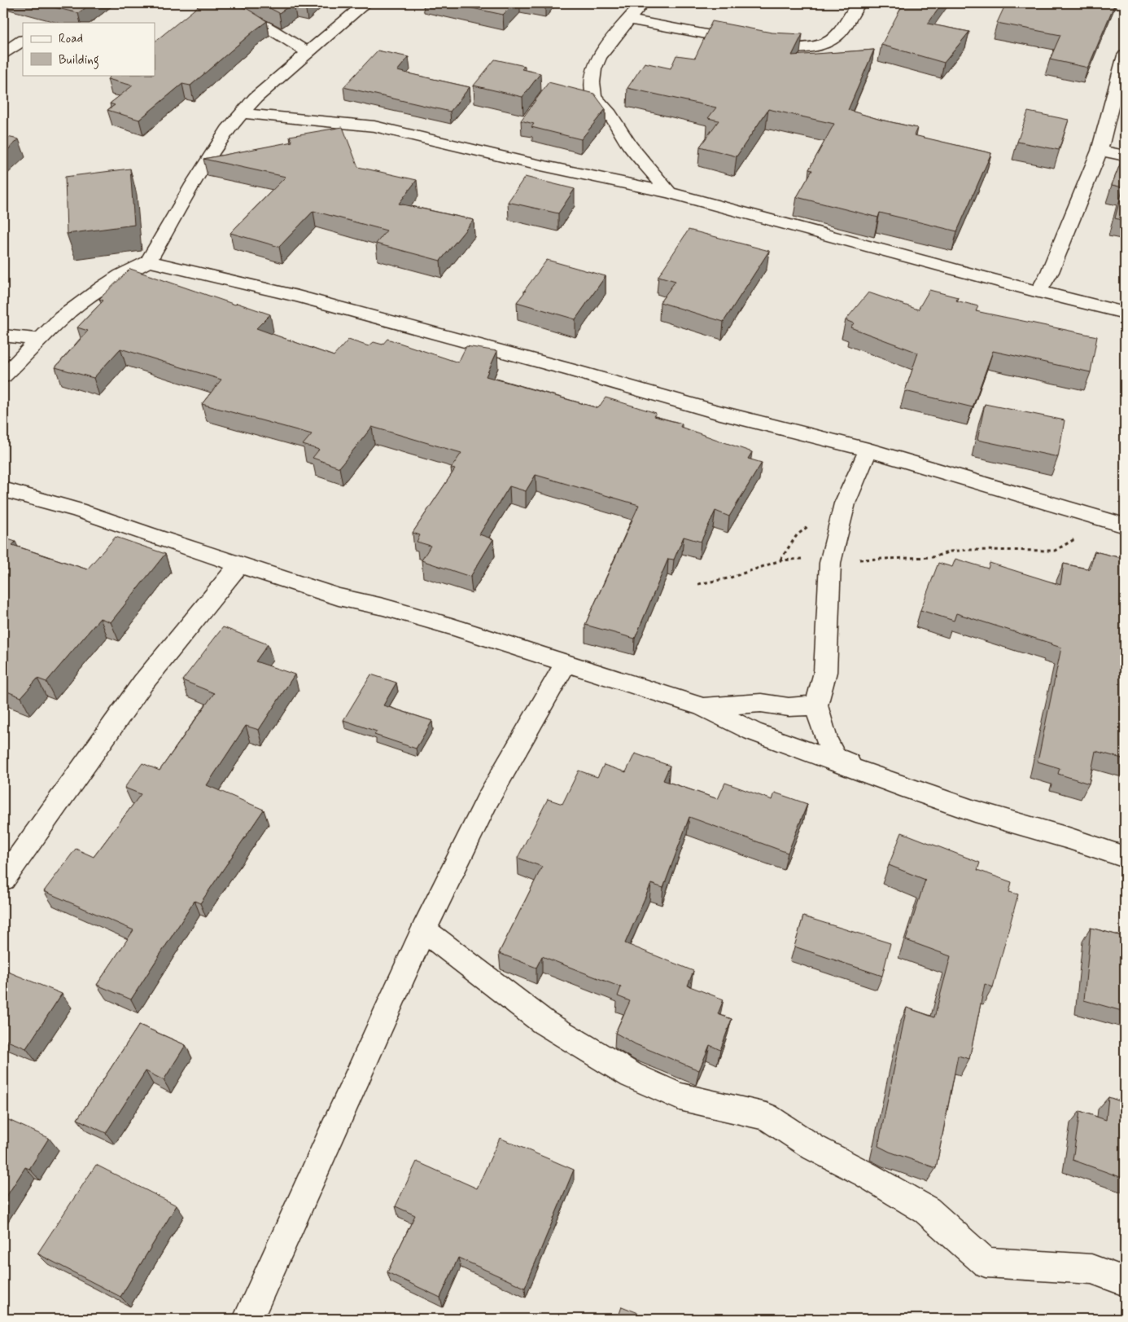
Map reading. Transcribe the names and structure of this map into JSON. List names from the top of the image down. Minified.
{"legend":["Road","Building"]}
